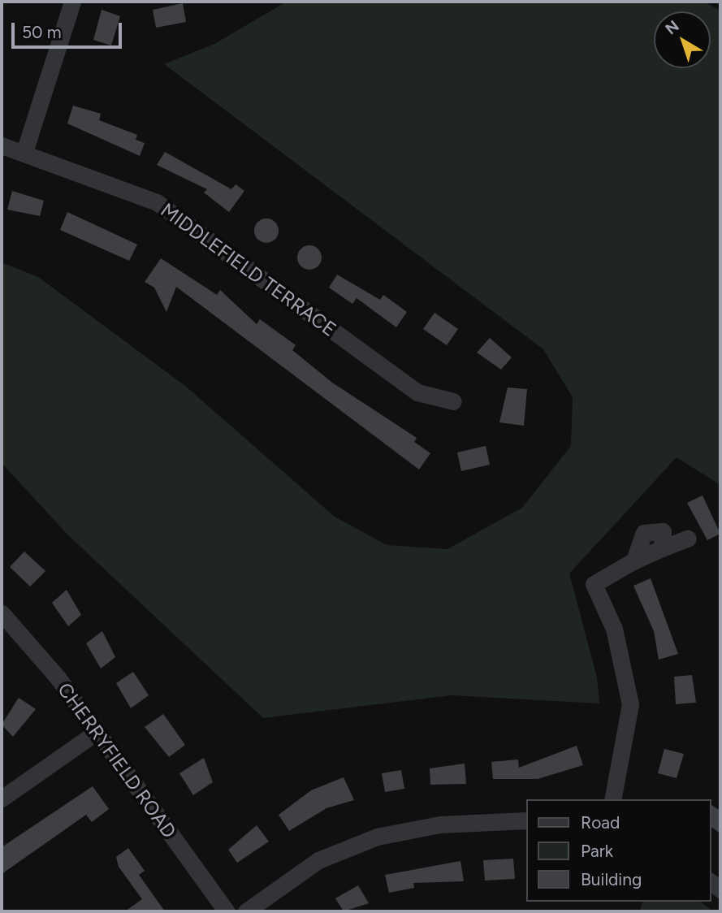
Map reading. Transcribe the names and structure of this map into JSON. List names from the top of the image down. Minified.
{"streets":{"street":["MIDDLEFIELD TERRACE","CHERRYFIELD ROAD"]},"legend":["Road","Park","Building"],"scale_bar":"50 m","north":"top left"}
